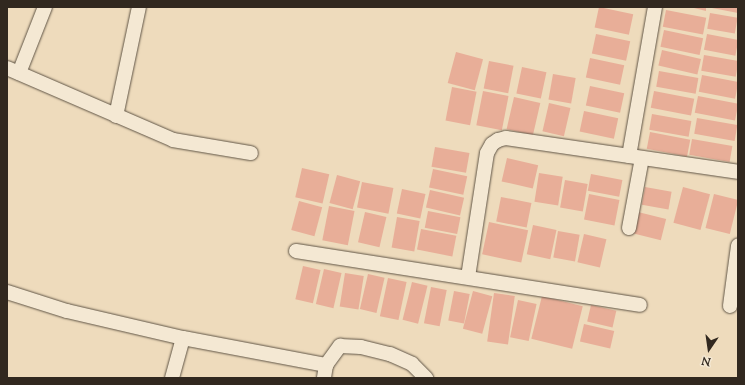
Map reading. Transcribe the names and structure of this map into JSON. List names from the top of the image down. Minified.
{"north":"bottom"}
